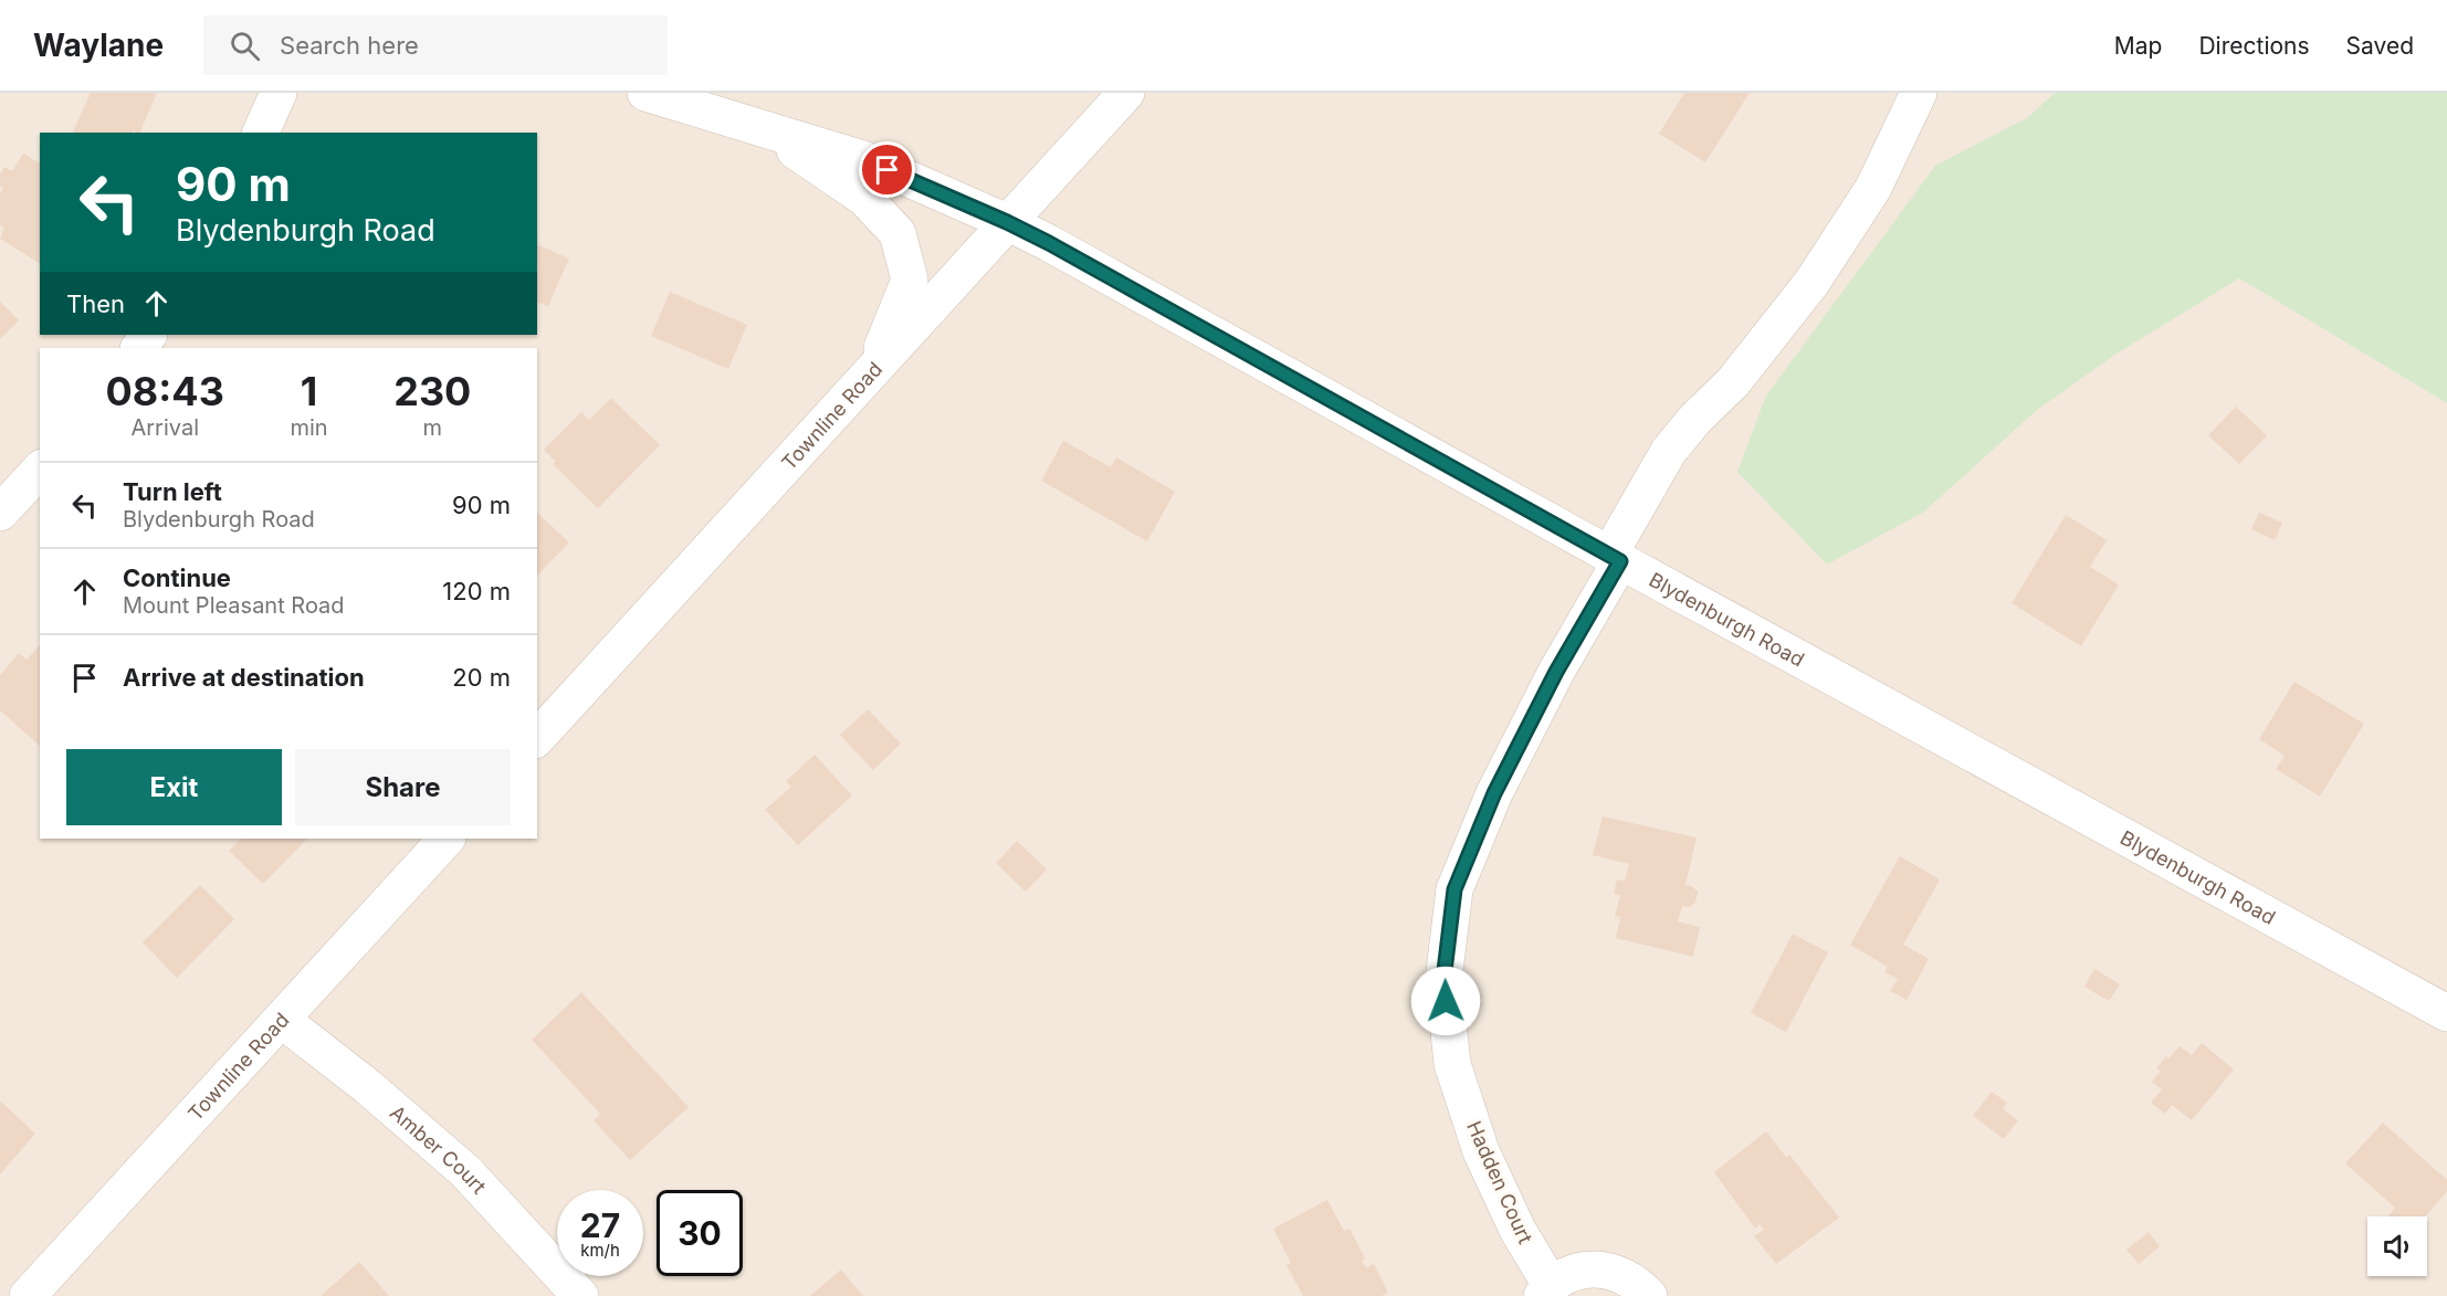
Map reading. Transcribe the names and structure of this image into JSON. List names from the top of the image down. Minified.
{"streets":{"street":["Townline Road","Blydenburgh Road","Amber Court","Hadden Court"]},"crossings":[["Townline Road","Blydenburgh Road"],["Townline Road","Amber Court"],["Blydenburgh Road","Hadden Court"]],"page":{"header":"Waylane","search":"Search here","nav":["Map","Directions","Saved"],"turn":["90 m","Blydenburgh Road"],"then":"Then","eta":["08:43","Arrival","1","min","230","m"],"list":[{"name":"Turn left","note":"Blydenburgh Road","value":"90 m"},{"name":"Continue","note":"Mount Pleasant Road","value":"120 m"},{"name":"Arrive at destination","value":"20 m"}],"buttons":["Exit","Share"],"speed":"27 km/h","limit":"30"}}
